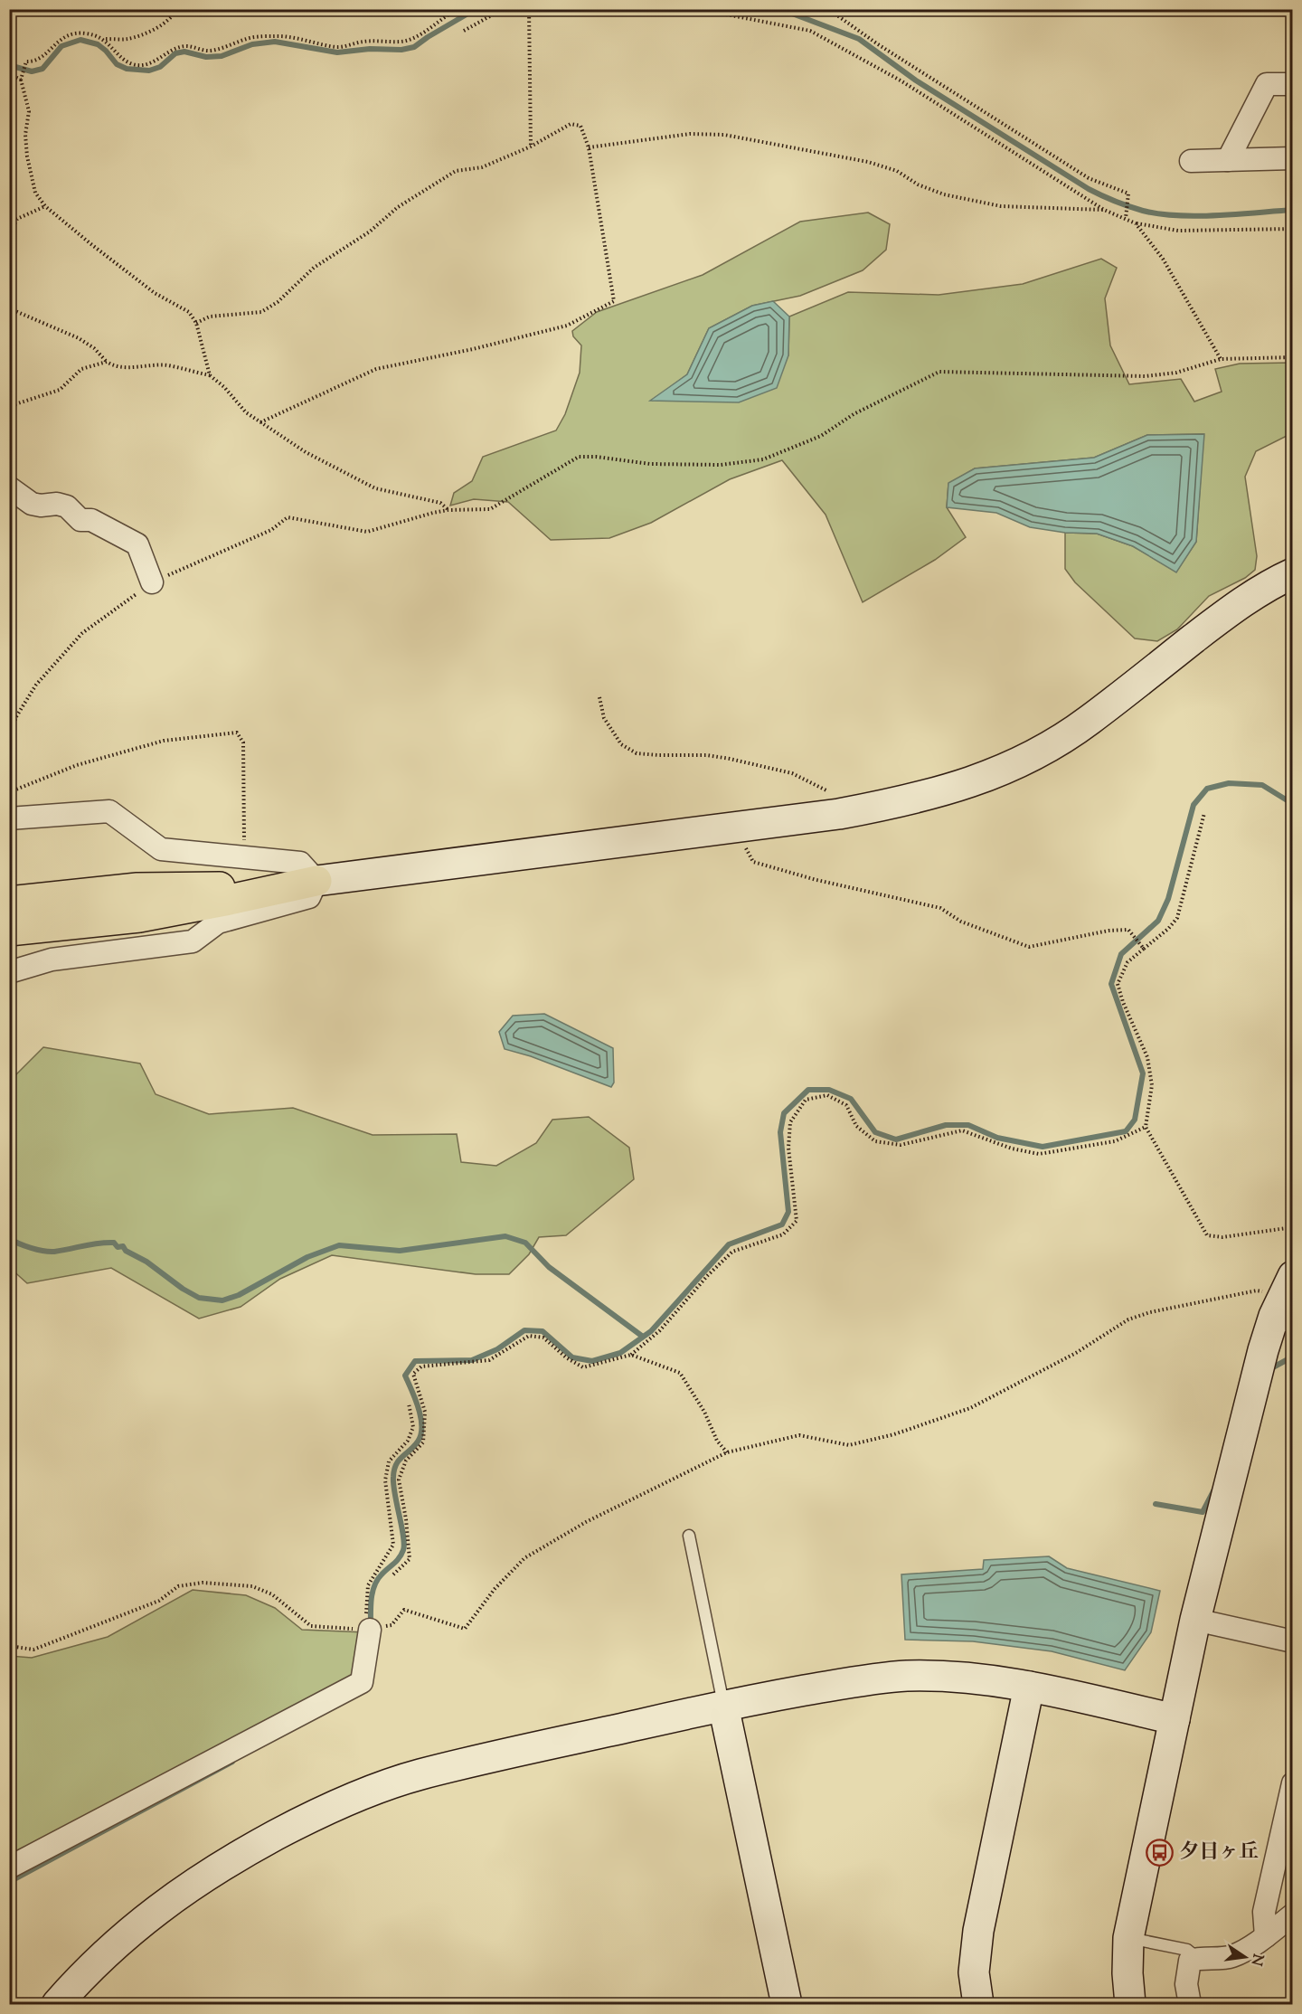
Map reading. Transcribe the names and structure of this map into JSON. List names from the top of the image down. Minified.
{"places":{"bus stop":["夕日ヶ丘"]},"north":"right"}
